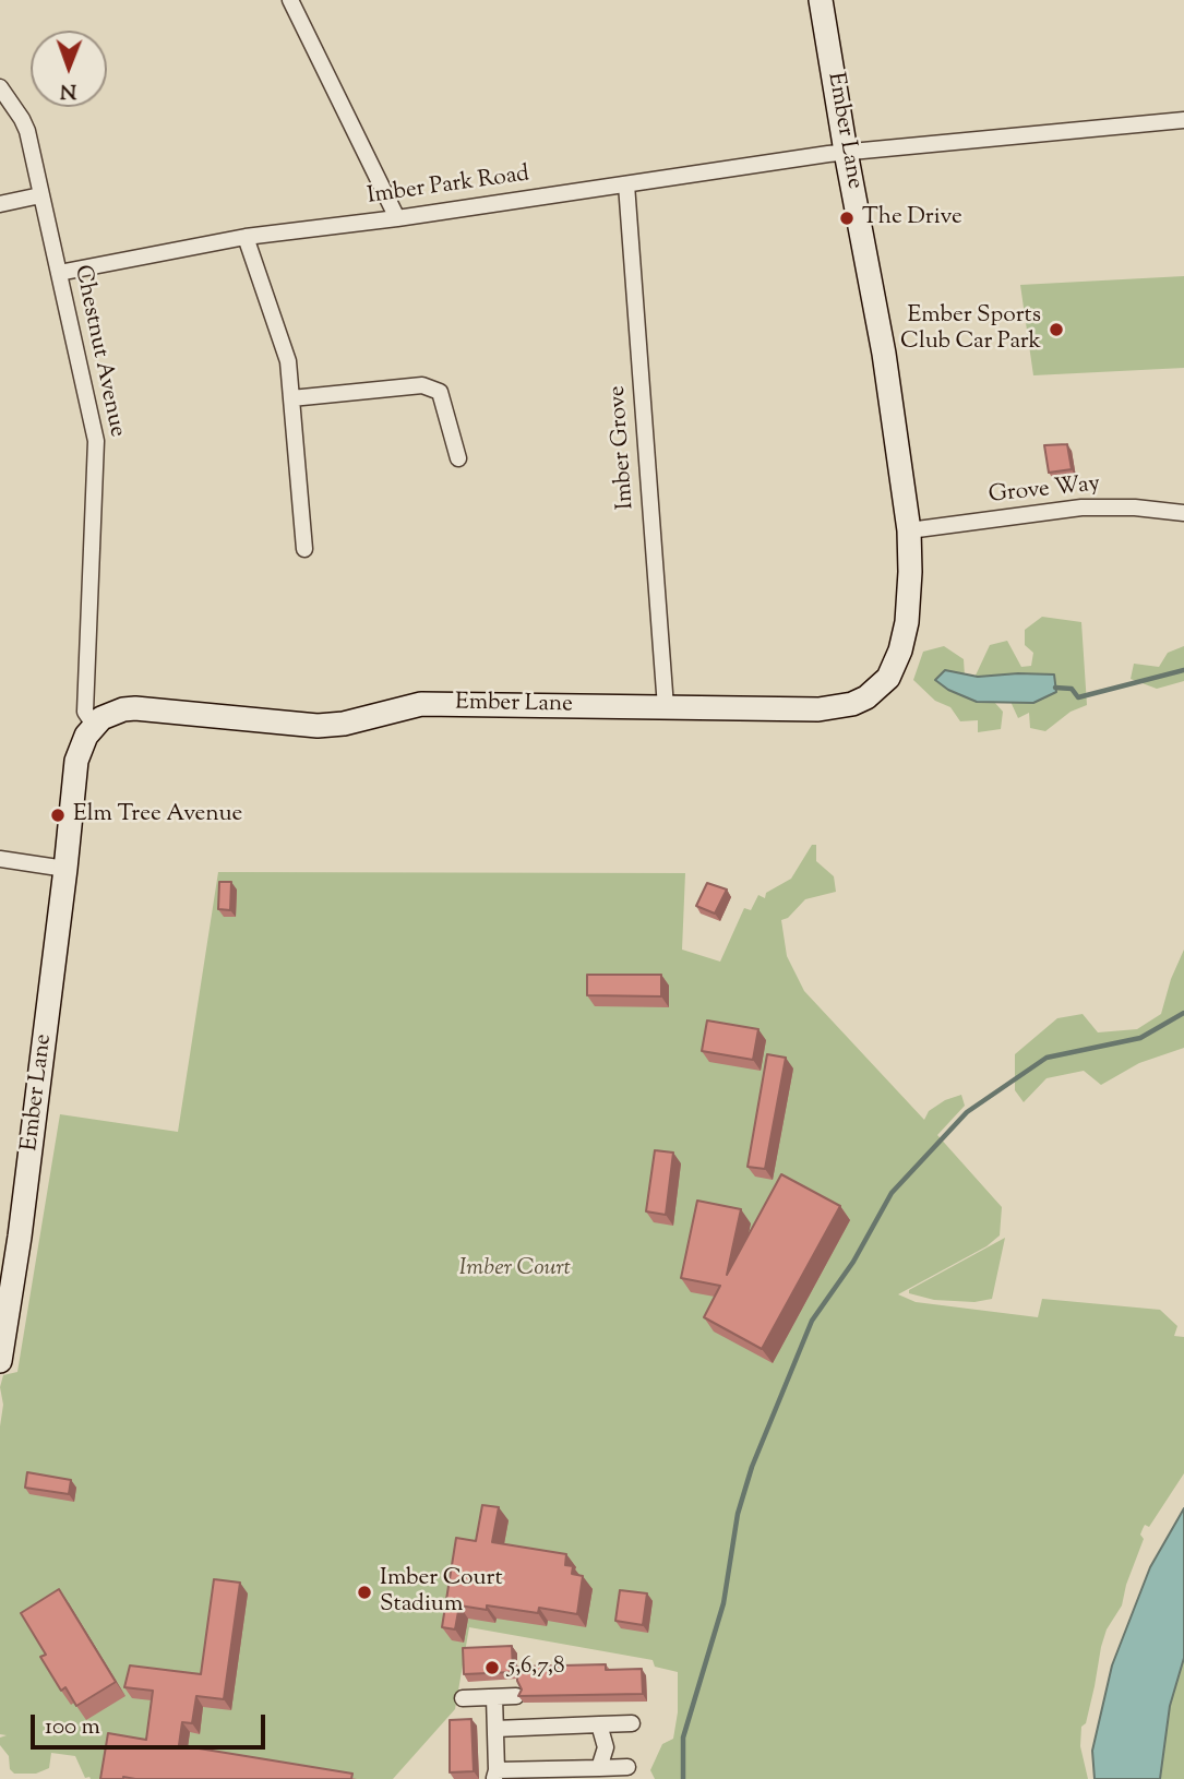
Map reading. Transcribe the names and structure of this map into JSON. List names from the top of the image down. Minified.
{"streets":{"main road":["Ember Lane"],"street":["Imber Park Road","Chestnut Avenue","Imber Grove","Grove Way"]},"crossings":[["Ember Lane","Imber Park Road"],["Ember Lane","Chestnut Avenue"],["Ember Lane","Imber Grove"],["Ember Lane","Grove Way"],["Imber Park Road","Chestnut Avenue"],["Imber Park Road","Imber Grove"]],"parks":["Imber Court"],"places":["The Drive","Ember Sports Club Car Park","Elm Tree Avenue","Imber Court Stadium","5,6,7,8"],"scale_bar":"100 m","north":"bottom"}
